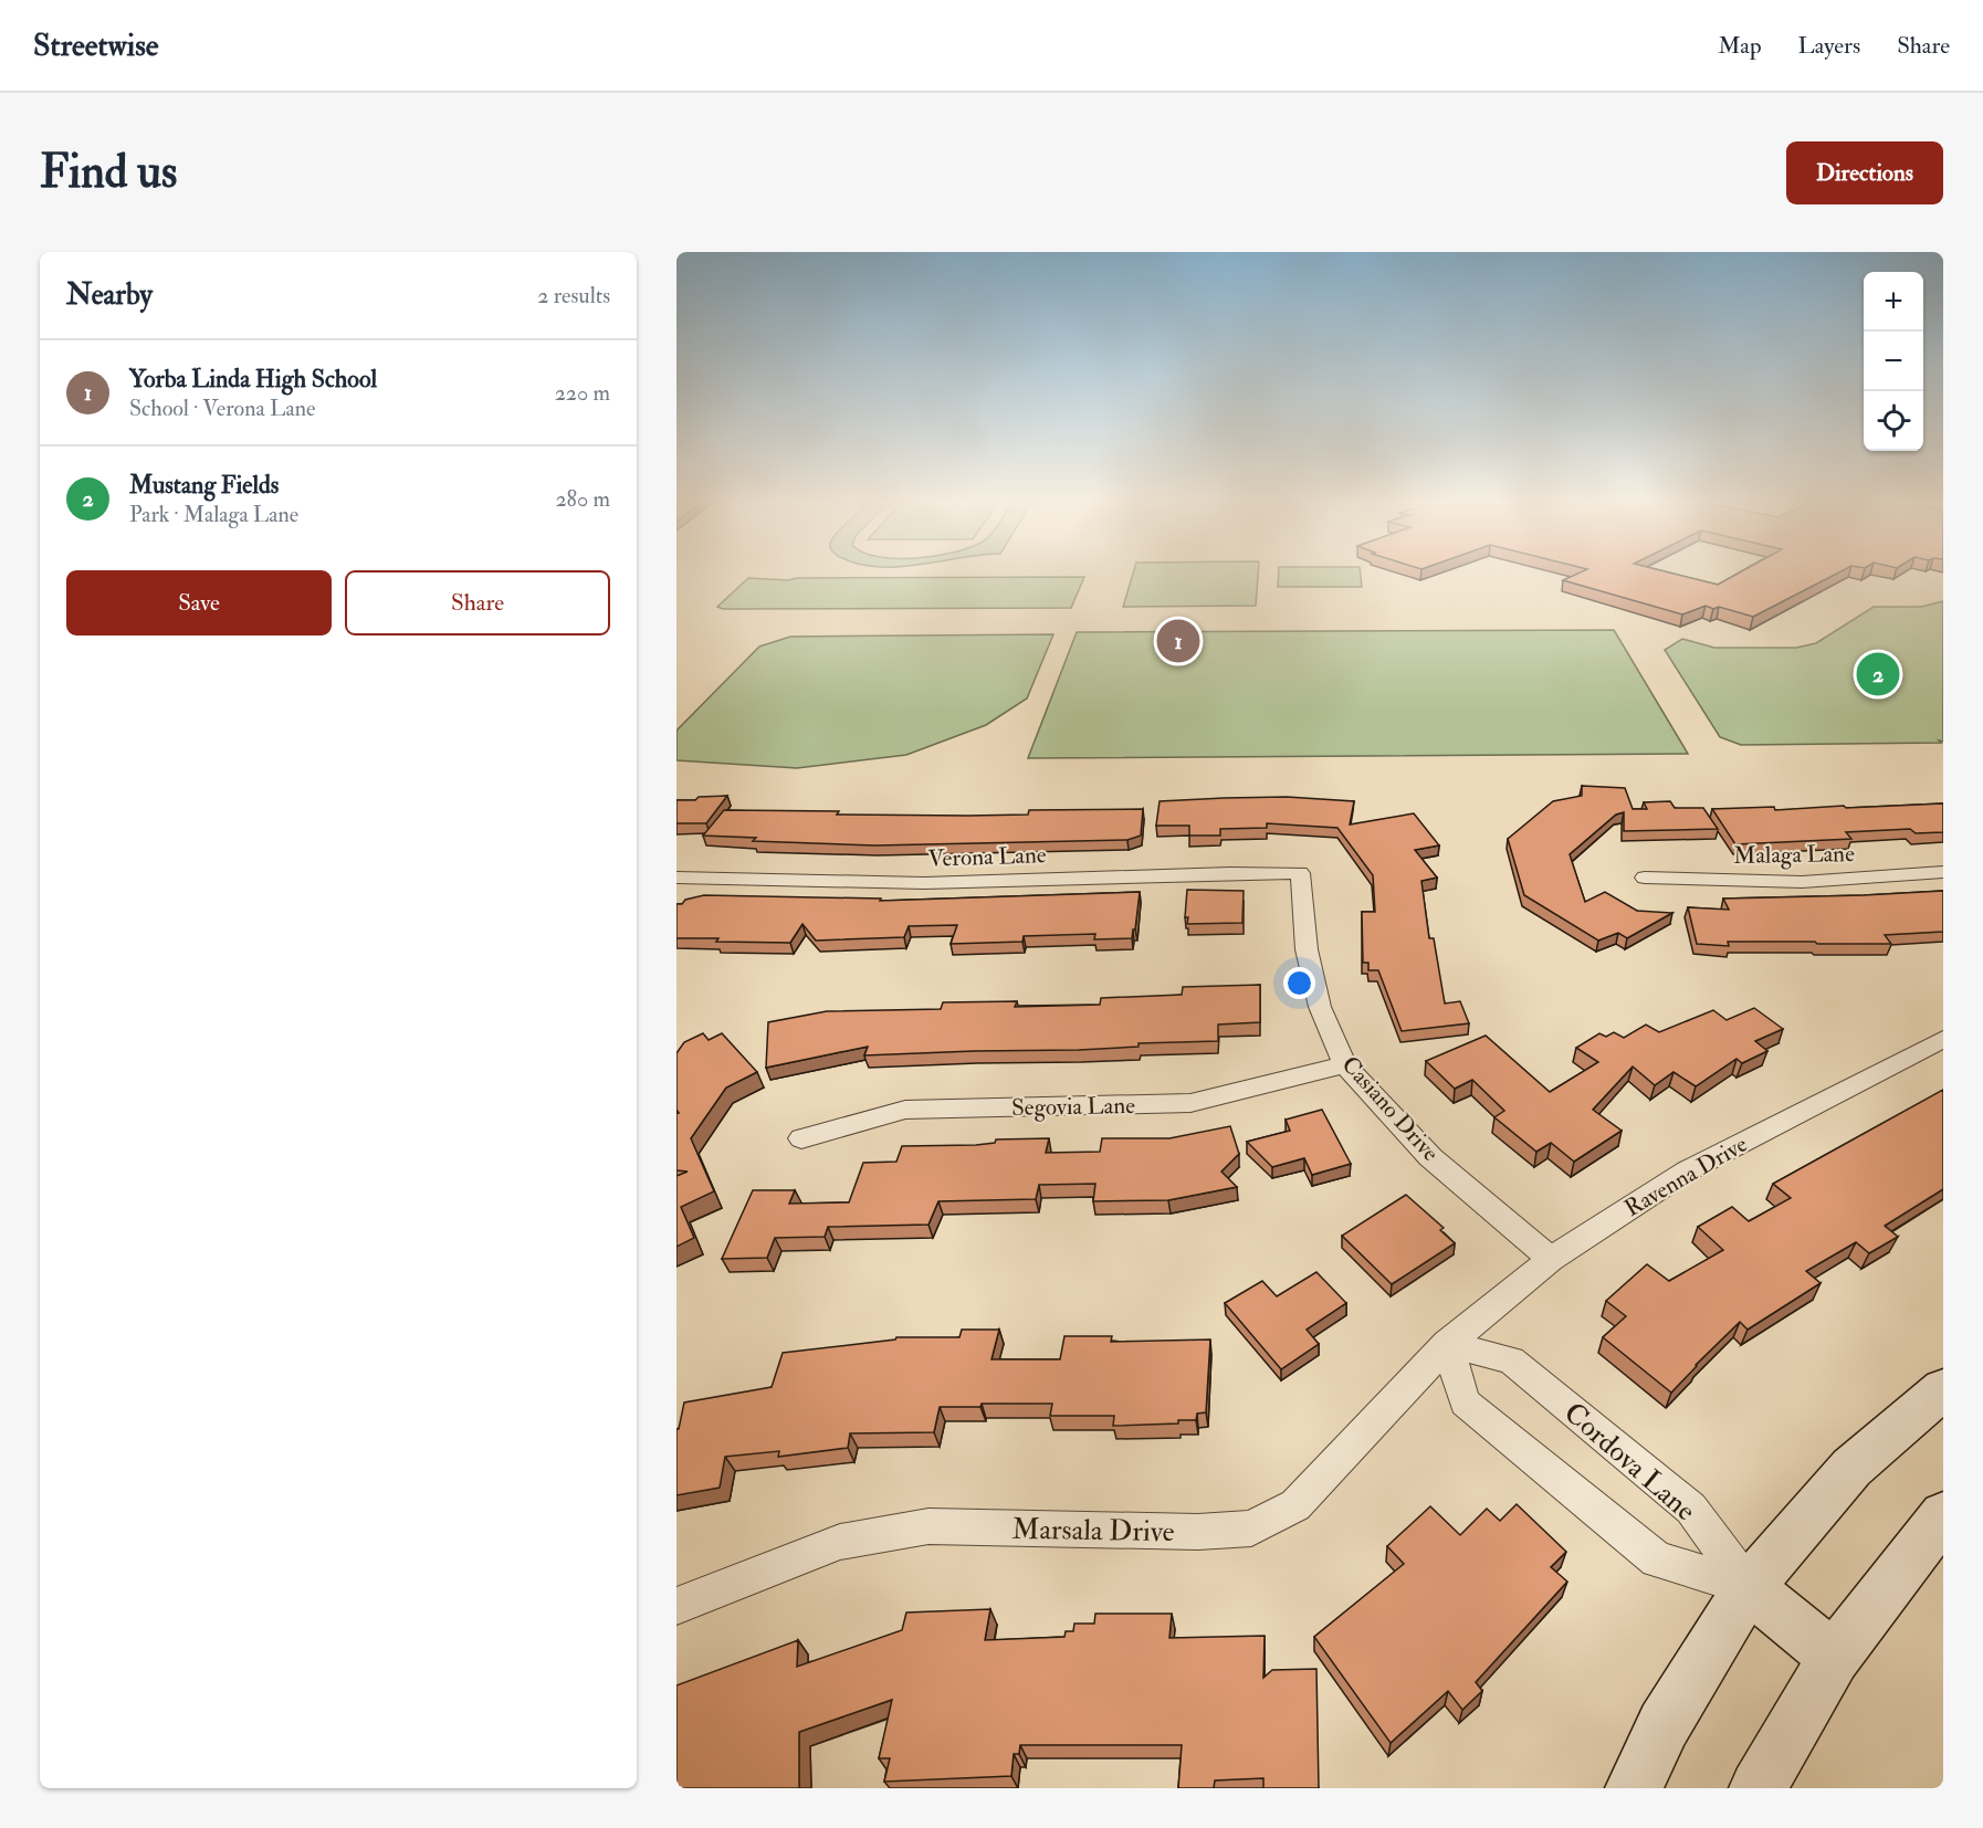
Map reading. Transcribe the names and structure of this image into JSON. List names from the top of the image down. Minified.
{"streets":{"street":["Malaga Lane","Verona Lane","Segovia Lane","Casiano Drive","Ravenna Drive","Cordova Lane","Marsala Drive"]},"crossings":[["Verona Lane","Casiano Drive"],["Segovia Lane","Casiano Drive"],["Casiano Drive","Ravenna Drive"],["Ravenna Drive","Cordova Lane"],["Ravenna Drive","Marsala Drive"],["Cordova Lane","Marsala Drive"]],"page":{"header":"Streetwise","nav":["Map","Layers","Share"],"buttons":["Directions",["Save","Share"]],"title":"Find us","heading":["Nearby","2 results"],"map_buttons":["+","−"],"list":[{"mark":"1","name":"Yorba Linda High School","note":"School · Verona Lane","value":"220 m"},{"mark":"2","name":"Mustang Fields","note":"Park · Malaga Lane","value":"280 m"}],"pins":["1","2"]}}
